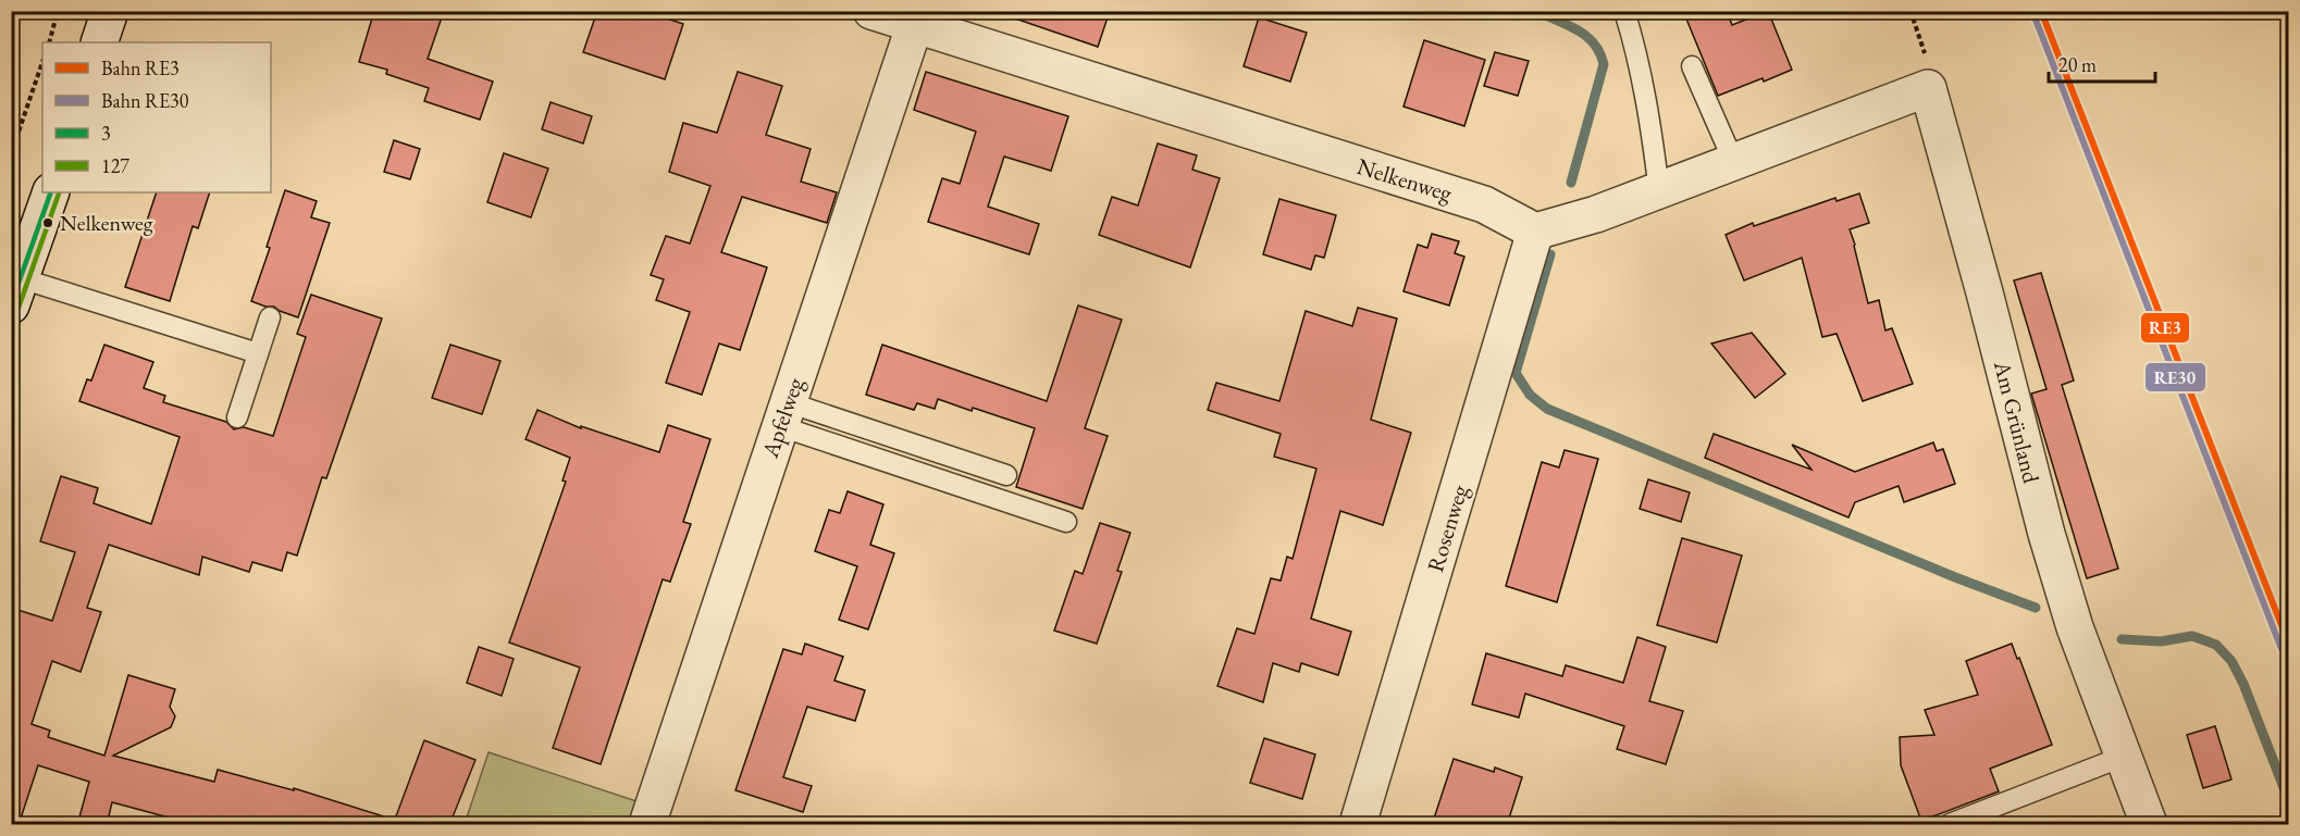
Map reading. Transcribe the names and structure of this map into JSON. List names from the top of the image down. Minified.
{"streets":{"street":["Nelkenweg","Apfelweg","Am Grünland","Rosenweg"]},"crossings":[["Nelkenweg","Apfelweg"],["Nelkenweg","Rosenweg"]],"places":["Nelkenweg"],"lines":["rail line RE3","rail line RE30","transit line 3","transit line 127"],"legend":["Bahn RE3","Bahn RE30","3","127"],"scale_bar":"20 m"}
